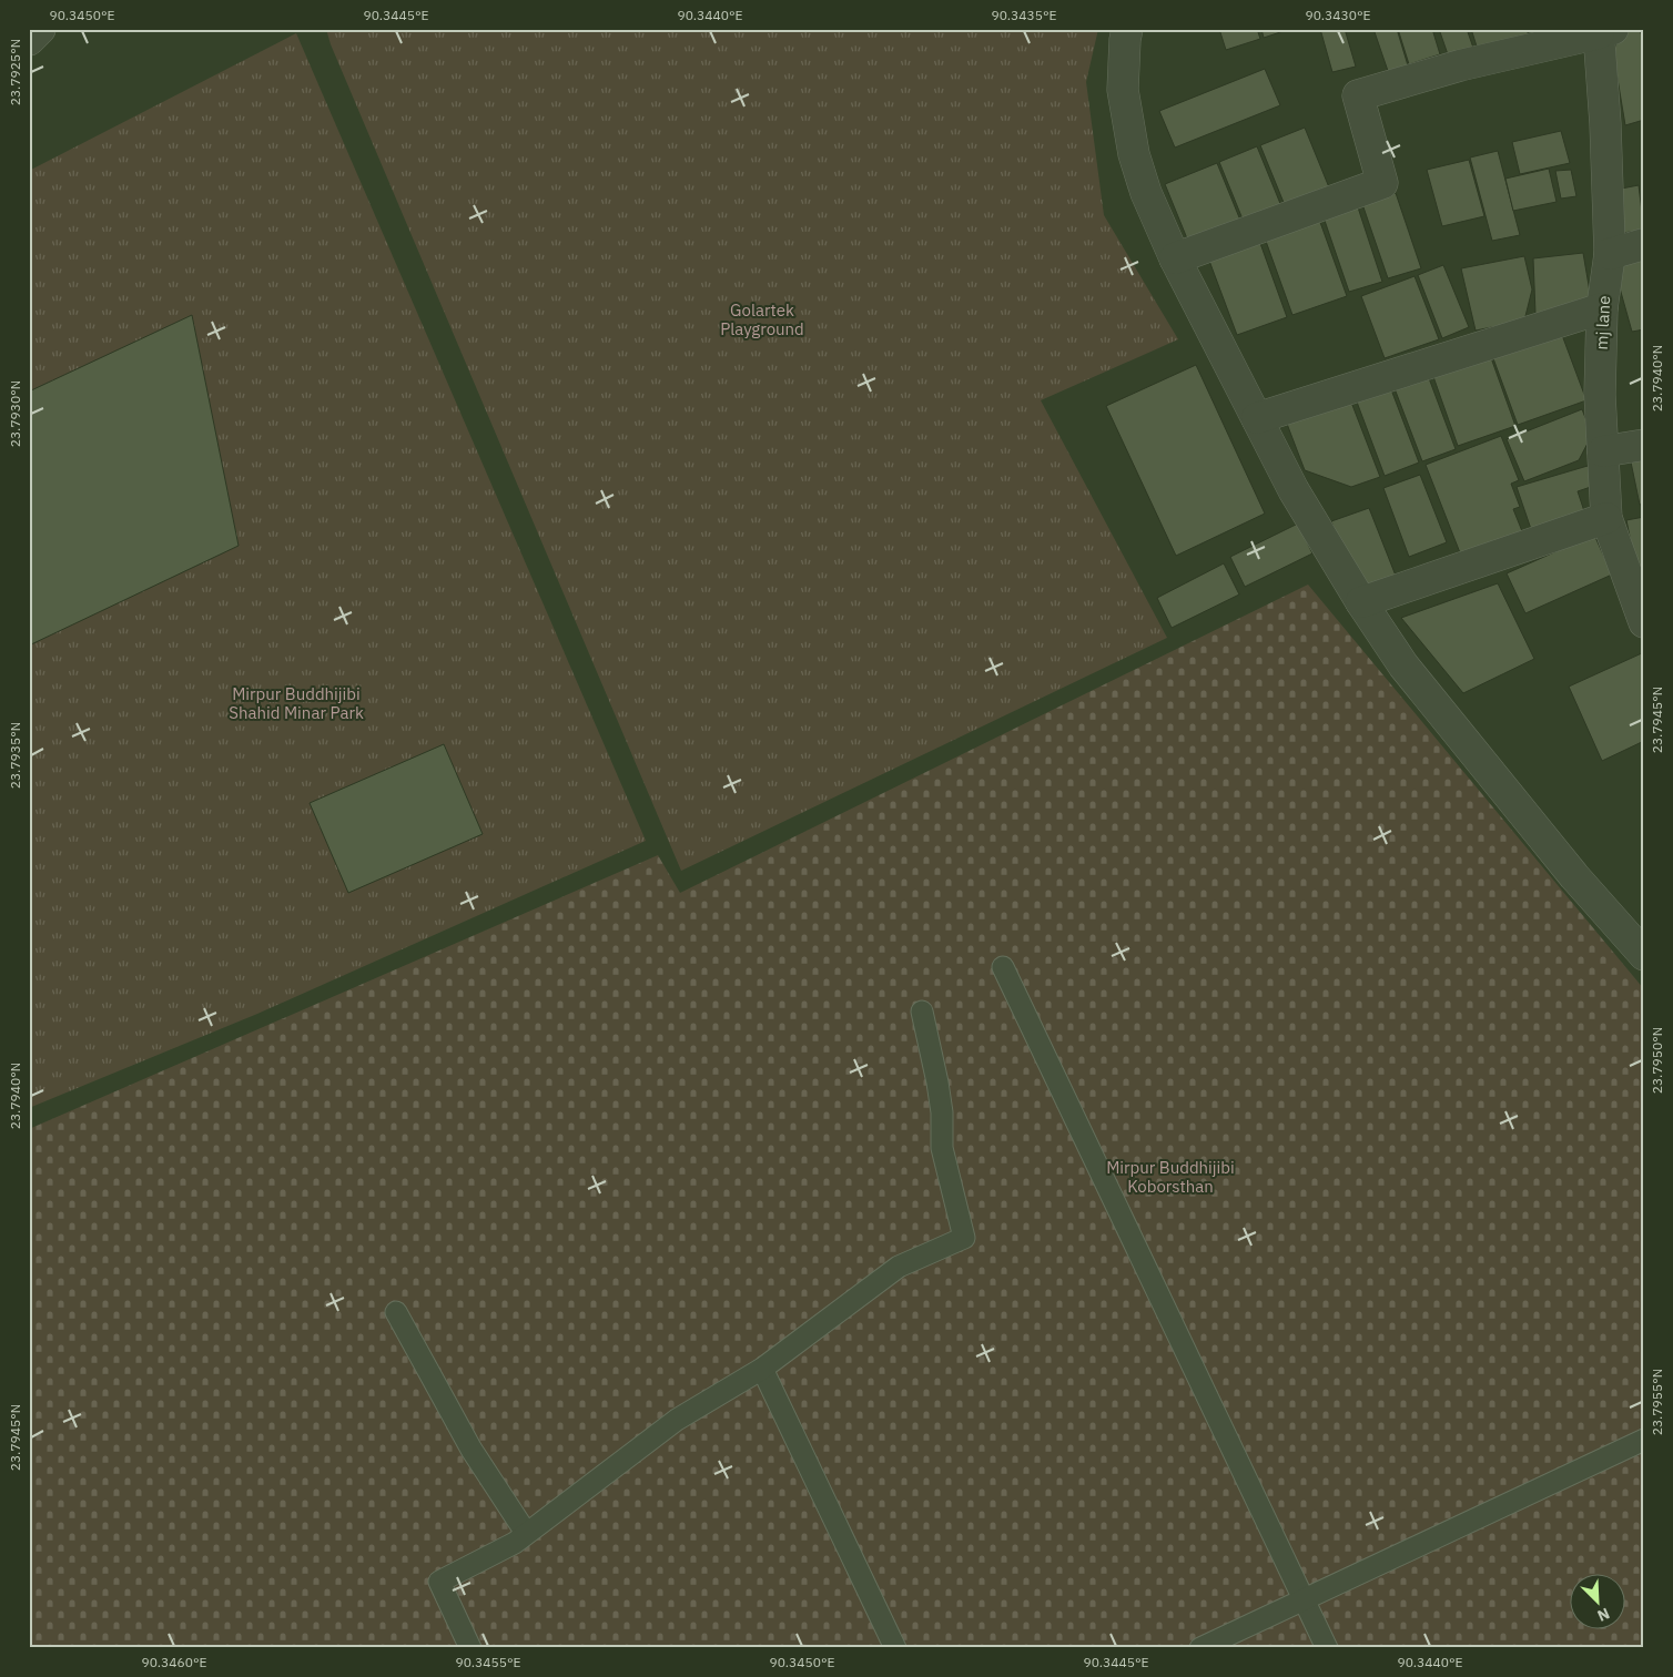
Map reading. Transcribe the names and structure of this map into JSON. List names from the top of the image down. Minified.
{"streets":{"street":["mj lane"]},"parks":["Golartek Playground","Mirpur Buddhijibi Shahid Minar Park","Mirpur Buddhijibi Koborsthan"],"north":"bottom right","coordinates":["90.3450°E","90.3445°E","90.3440°E","90.3435°E","90.3430°E","23.7925°N","23.7940°N","23.7930°N","23.7945°N","23.7935°N","23.7950°N","23.7955°N","90.3460°E","90.3455°E"]}
